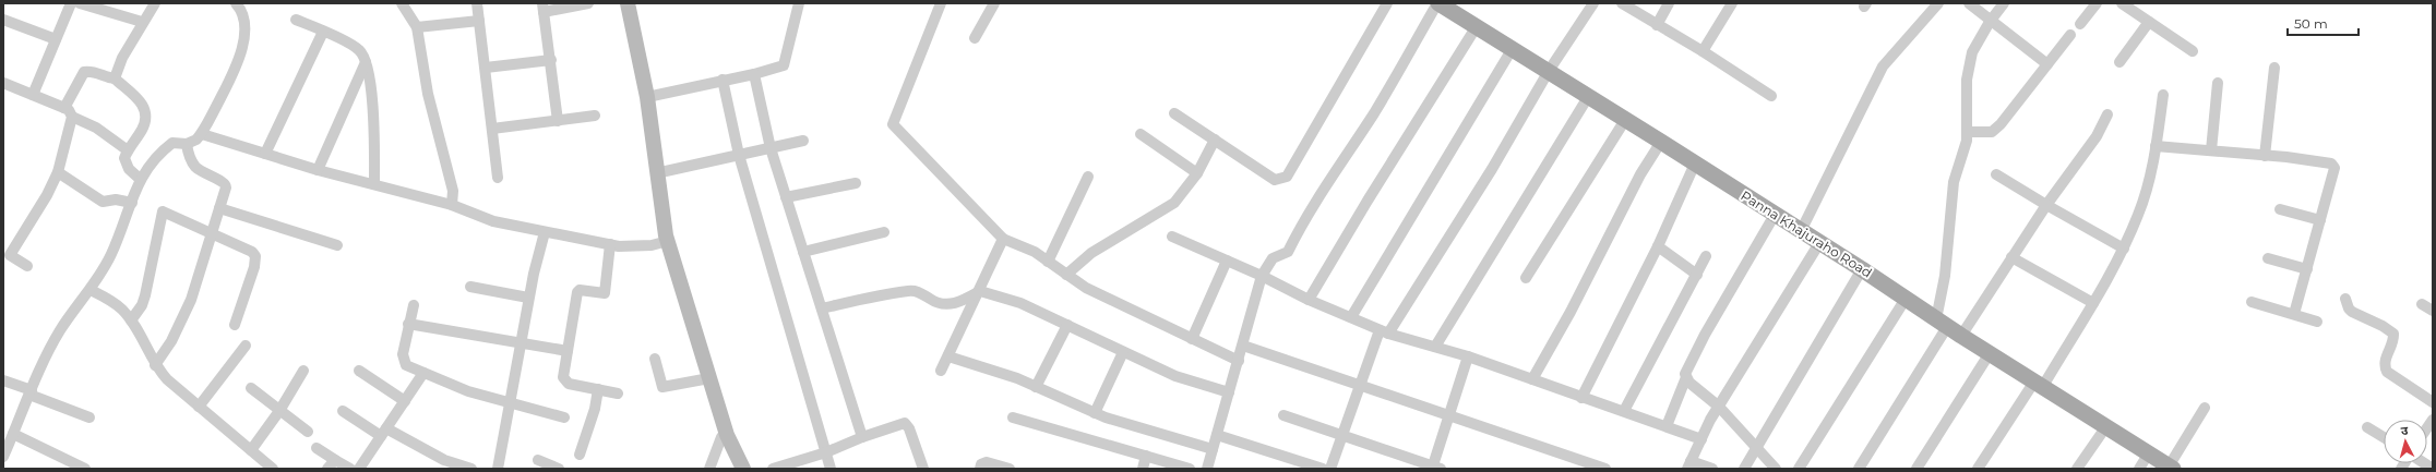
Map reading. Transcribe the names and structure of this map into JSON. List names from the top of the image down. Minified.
{"streets":{"main road":["Panna Khajuraho Road"]},"scale_bar":"50 m","north":"top"}
